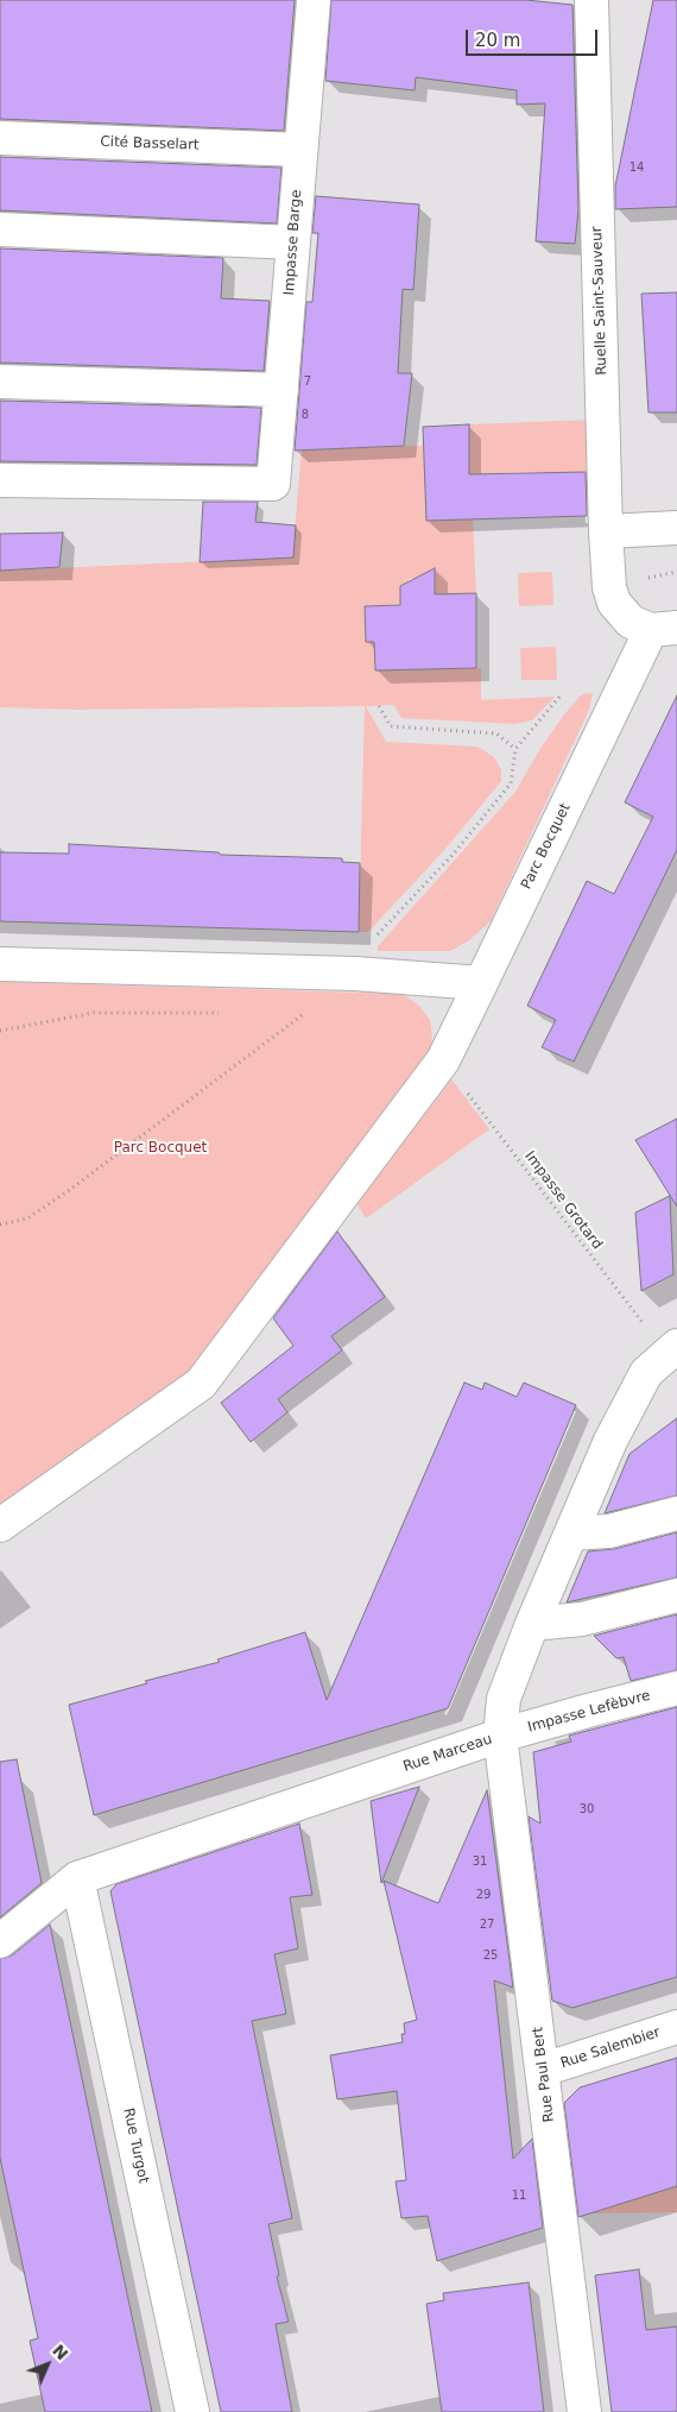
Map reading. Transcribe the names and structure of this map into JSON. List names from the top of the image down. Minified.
{"streets":{"street":["Cité Basselart","Impasse Barge","Ruelle Saint-Sauveur","Parc Bocquet","Impasse Lefèbvre","Rue Marceau","Rue Salembier","Rue Paul Bert","Rue Turgot"],"path":["Impasse Grotard"]},"crossings":[["Cité Basselart","Impasse Barge"],["Ruelle Saint-Sauveur","Parc Bocquet"],["Parc Bocquet","Impasse Grotard"],["Impasse Grotard","Rue Marceau"],["Impasse Lefèbvre","Rue Marceau"],["Impasse Lefèbvre","Rue Paul Bert"],["Rue Marceau","Rue Paul Bert"],["Rue Marceau","Rue Turgot"],["Rue Salembier","Rue Paul Bert"]],"parks":["Parc Bocquet"],"house_numbers":["14","7","8","30","31","29","27","25","11"],"scale_bar":"20 m","north":"top right"}
